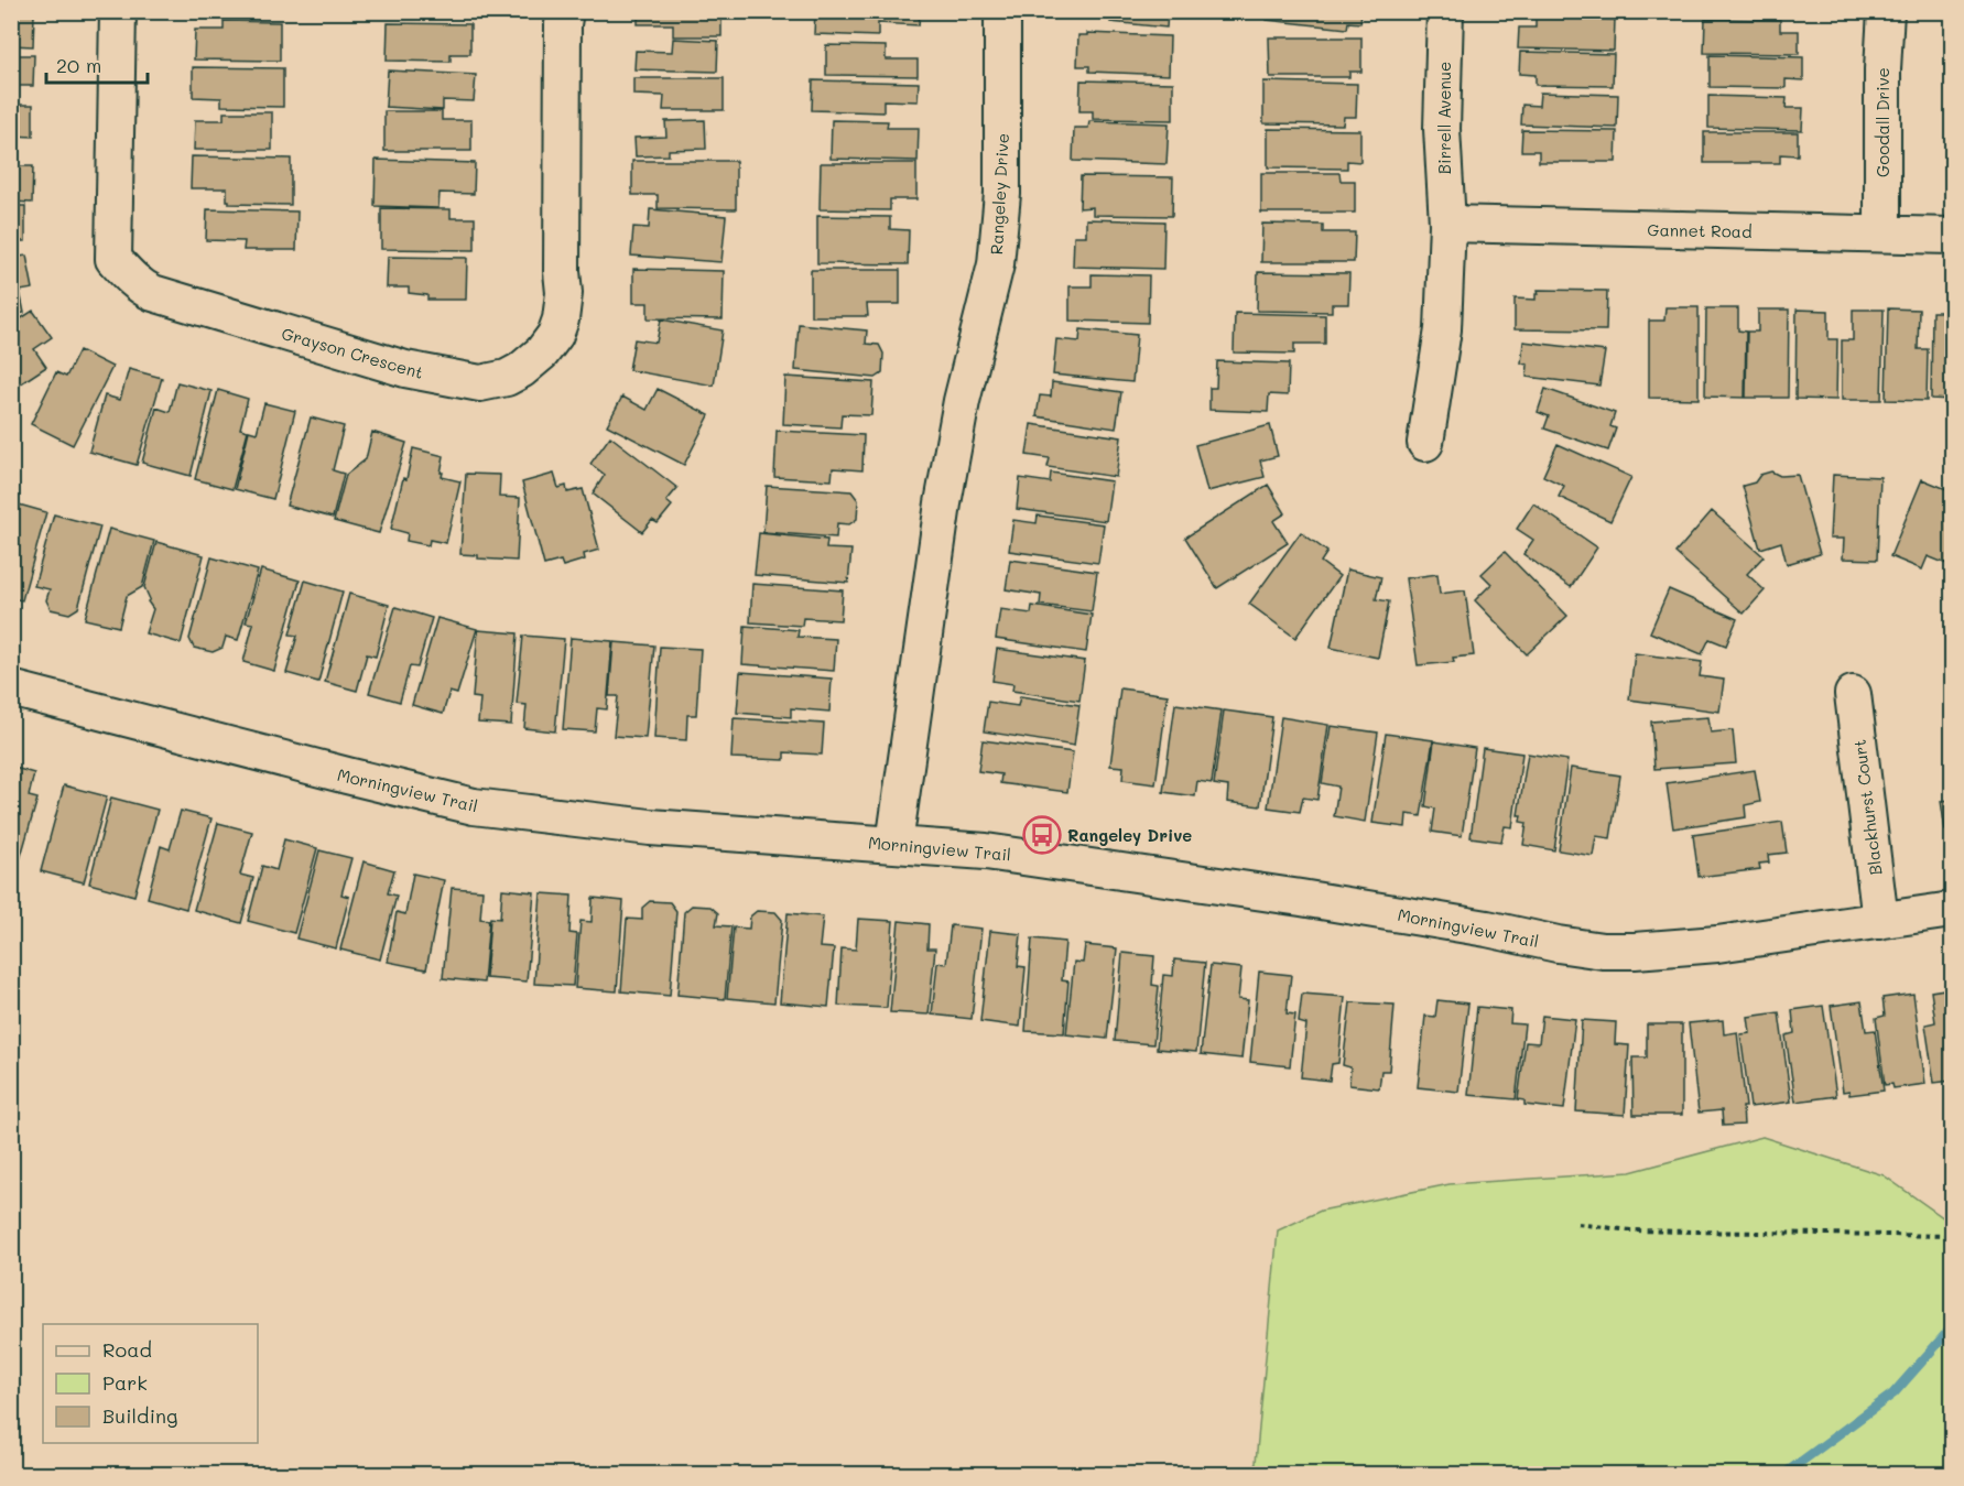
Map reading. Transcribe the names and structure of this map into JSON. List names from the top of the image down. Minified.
{"streets":{"street":["Birrell Avenue","Goodall Drive","Rangeley Drive","Gannet Road","Grayson Crescent","Morningview Trail","Blackhurst Court"]},"crossings":[["Birrell Avenue","Gannet Road"],["Goodall Drive","Gannet Road"],["Rangeley Drive","Morningview Trail"],["Morningview Trail","Blackhurst Court"]],"places":{"bus stop":["Rangeley Drive"]},"legend":["Road","Park","Building"],"scale_bar":"20 m"}
